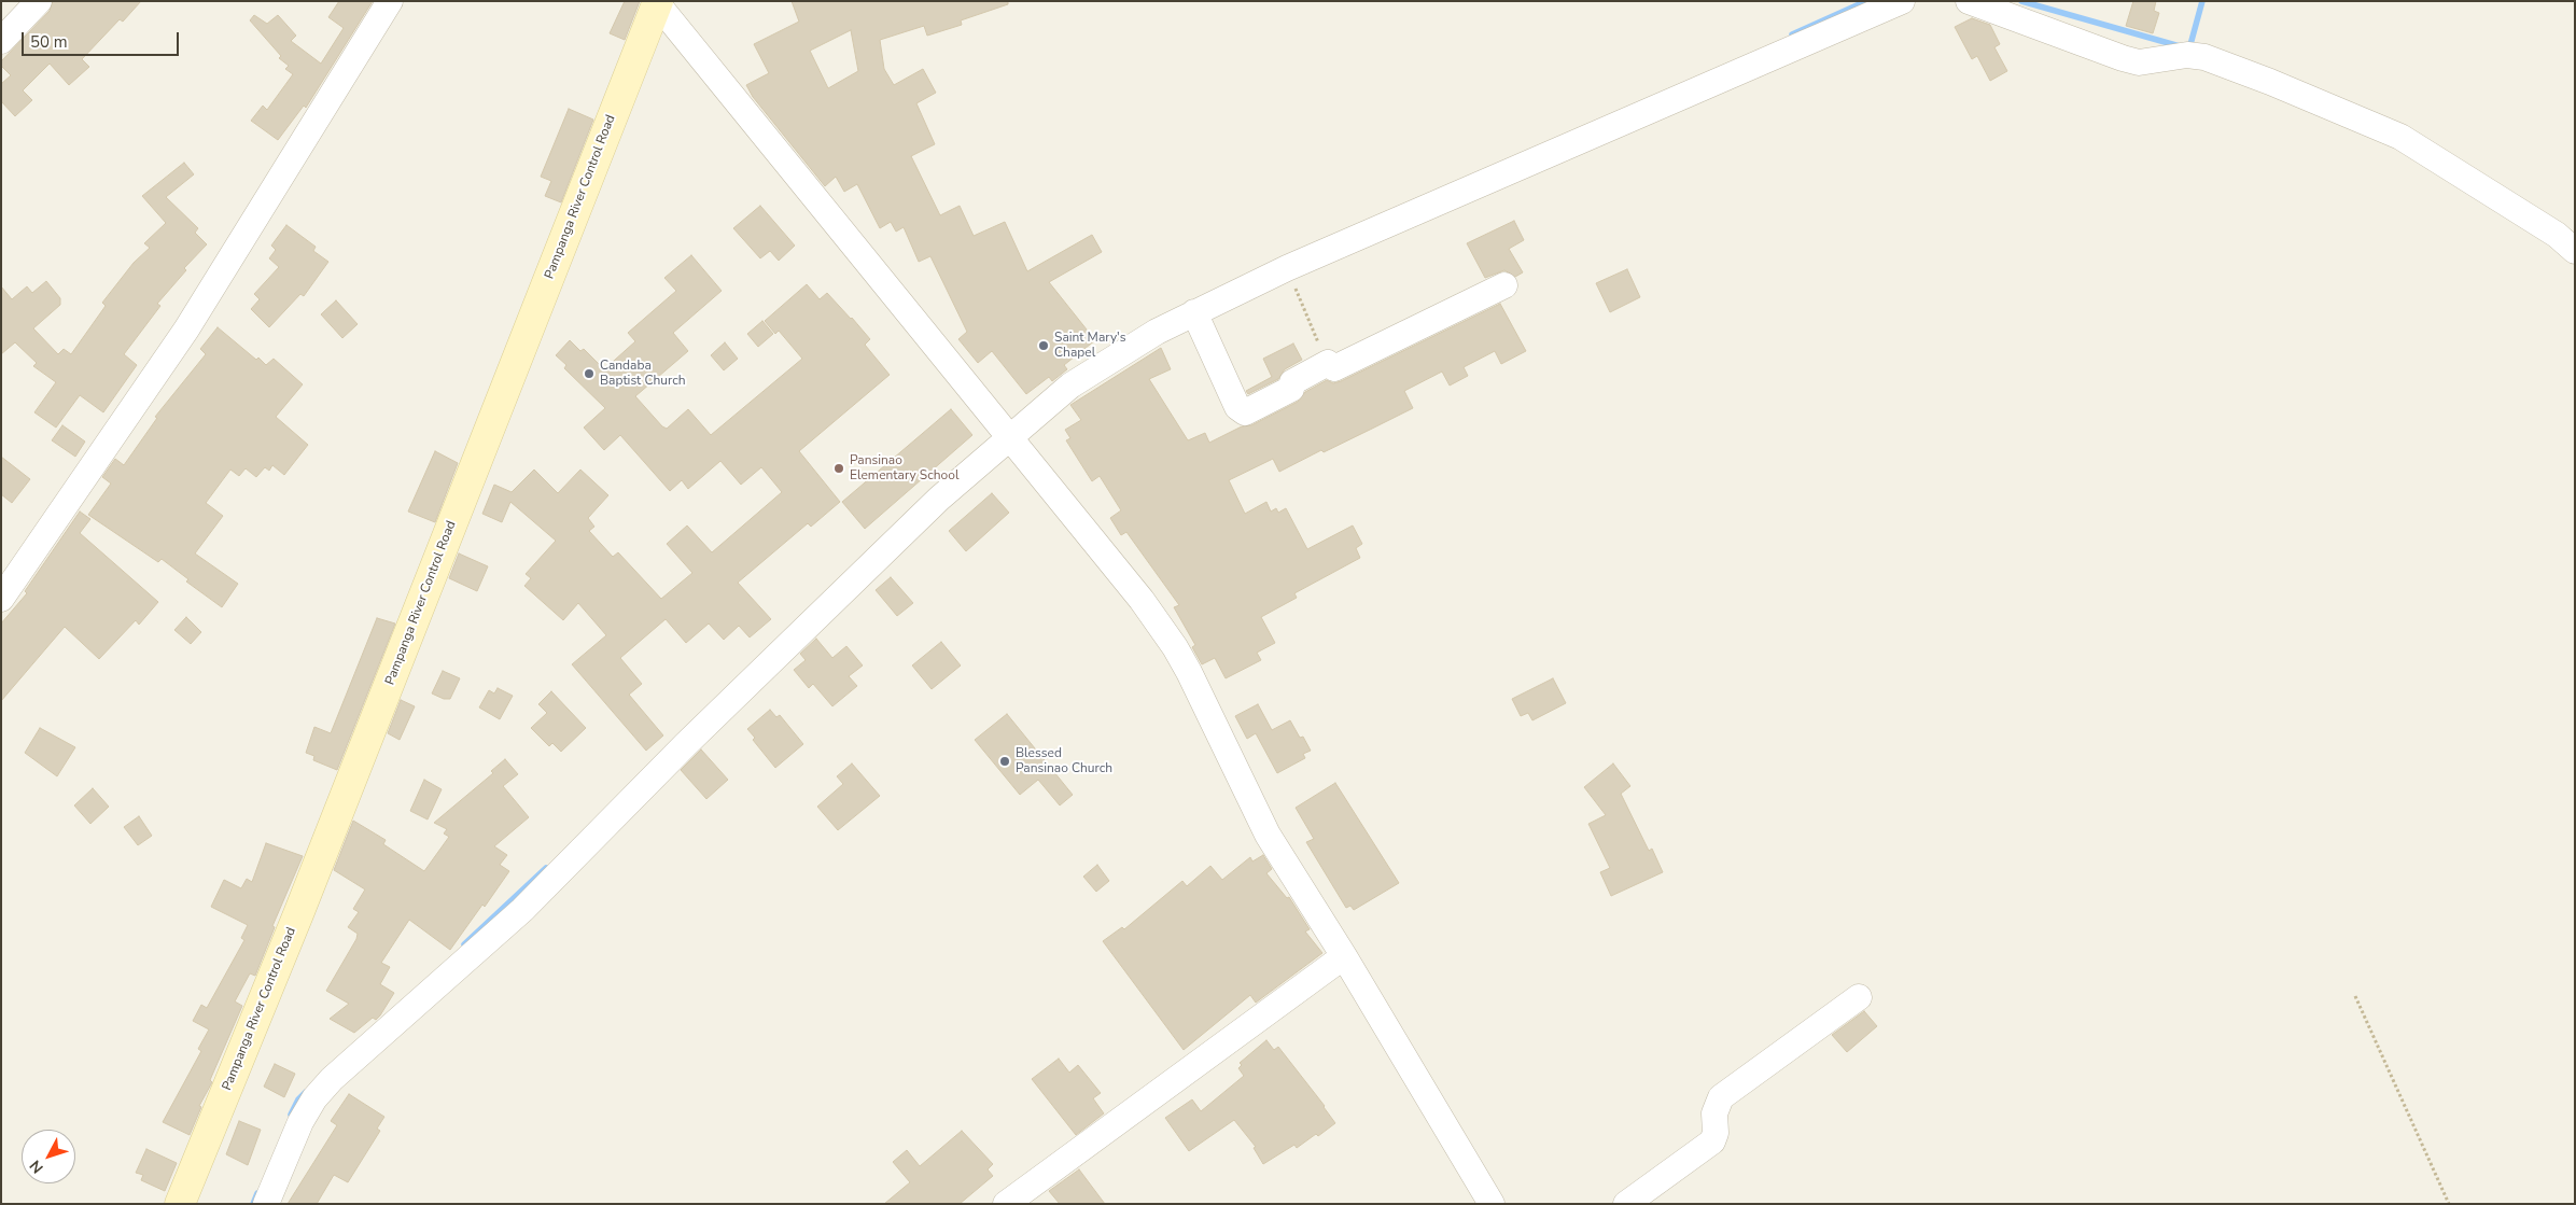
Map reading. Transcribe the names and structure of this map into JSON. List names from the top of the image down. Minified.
{"streets":{"main road":["Pampanga River Control Road"]},"places":["Saint Mary's Chapel","Candaba Baptist Church","Pansinao Elementary School","Blessed Pansinao Church"],"scale_bar":"50 m","north":"bottom left"}
